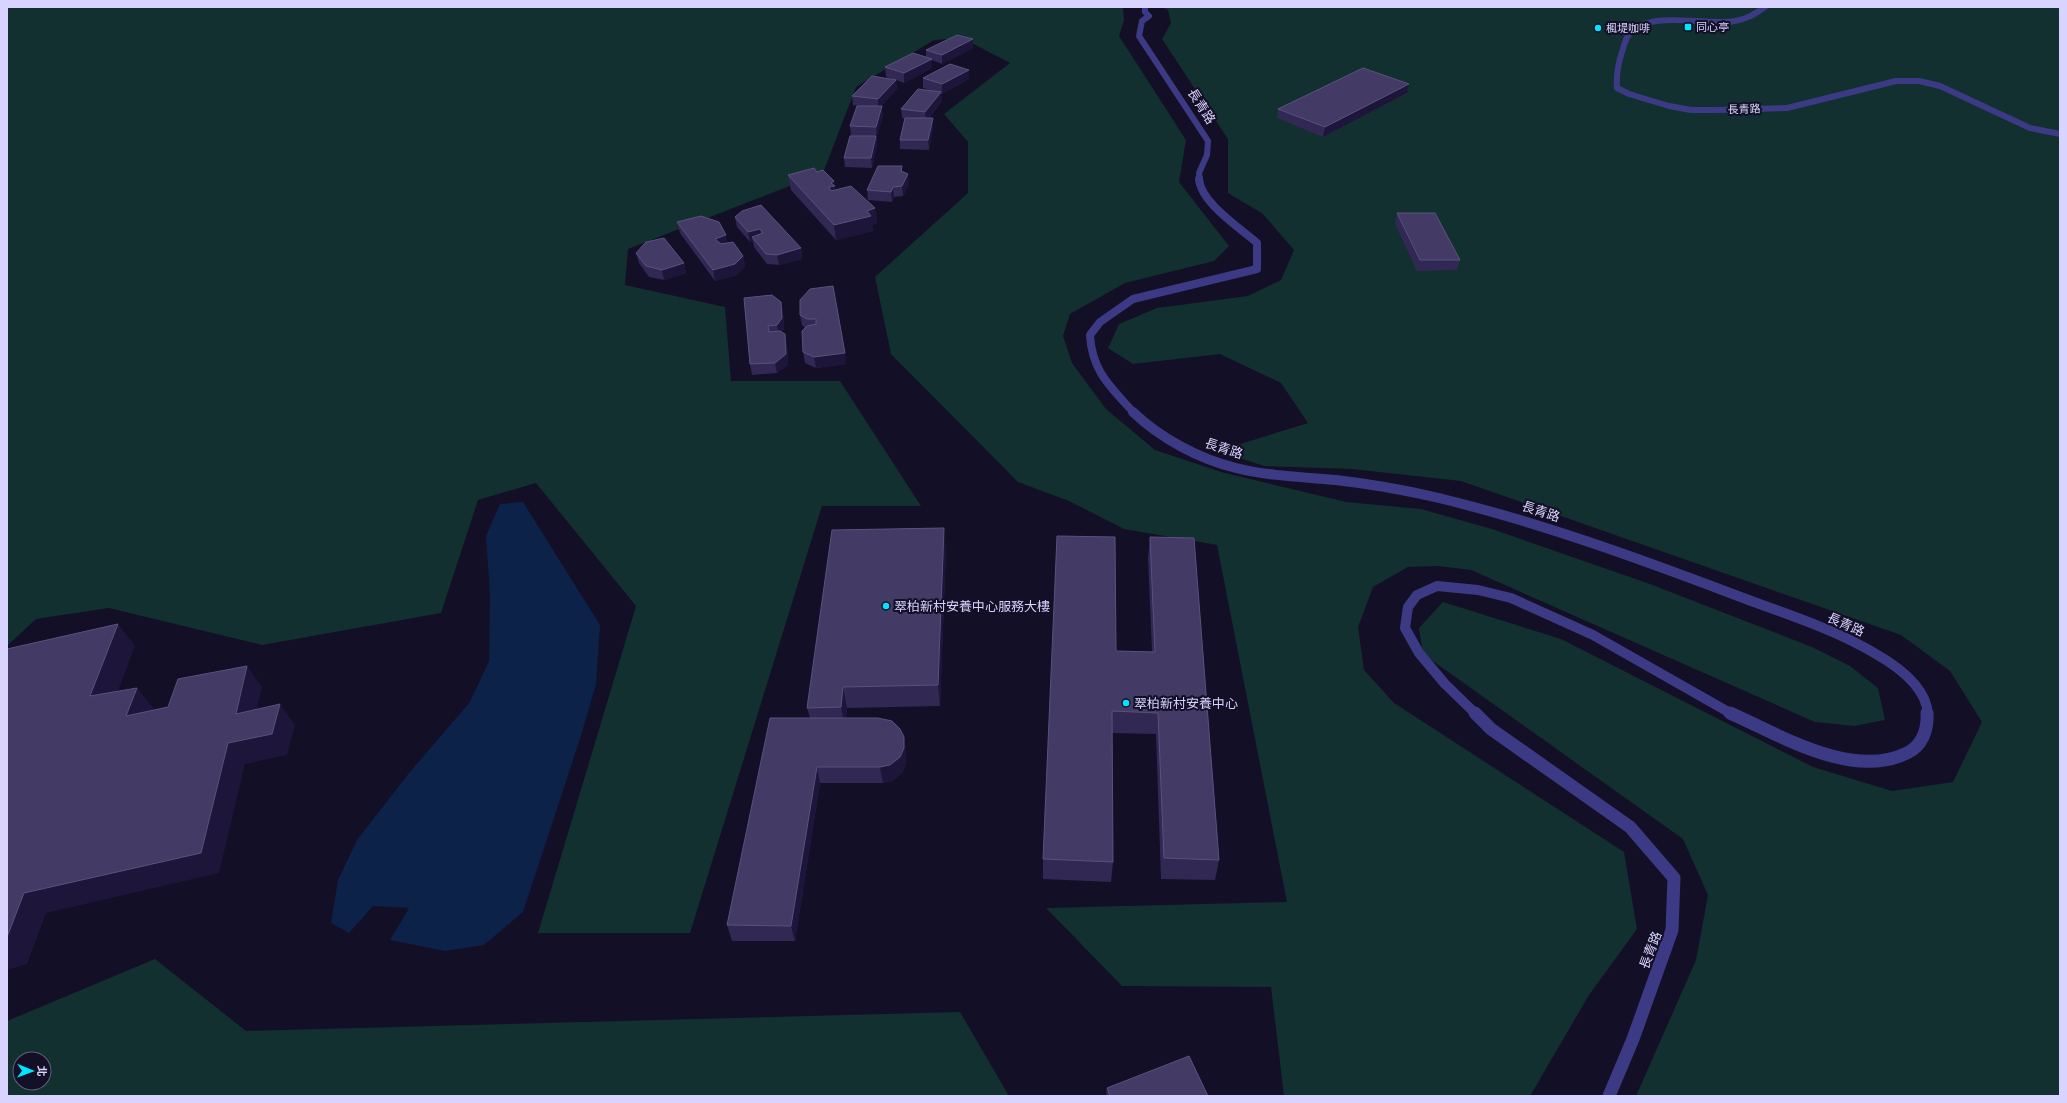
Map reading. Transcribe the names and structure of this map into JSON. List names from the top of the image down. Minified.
{"streets":{"street":["長青路"]},"places":{"transit":["同心亭"],"other":["楓堤咖啡","翠柏新村安養中心服務大樓","翠柏新村安養中心"]},"north":"right"}
